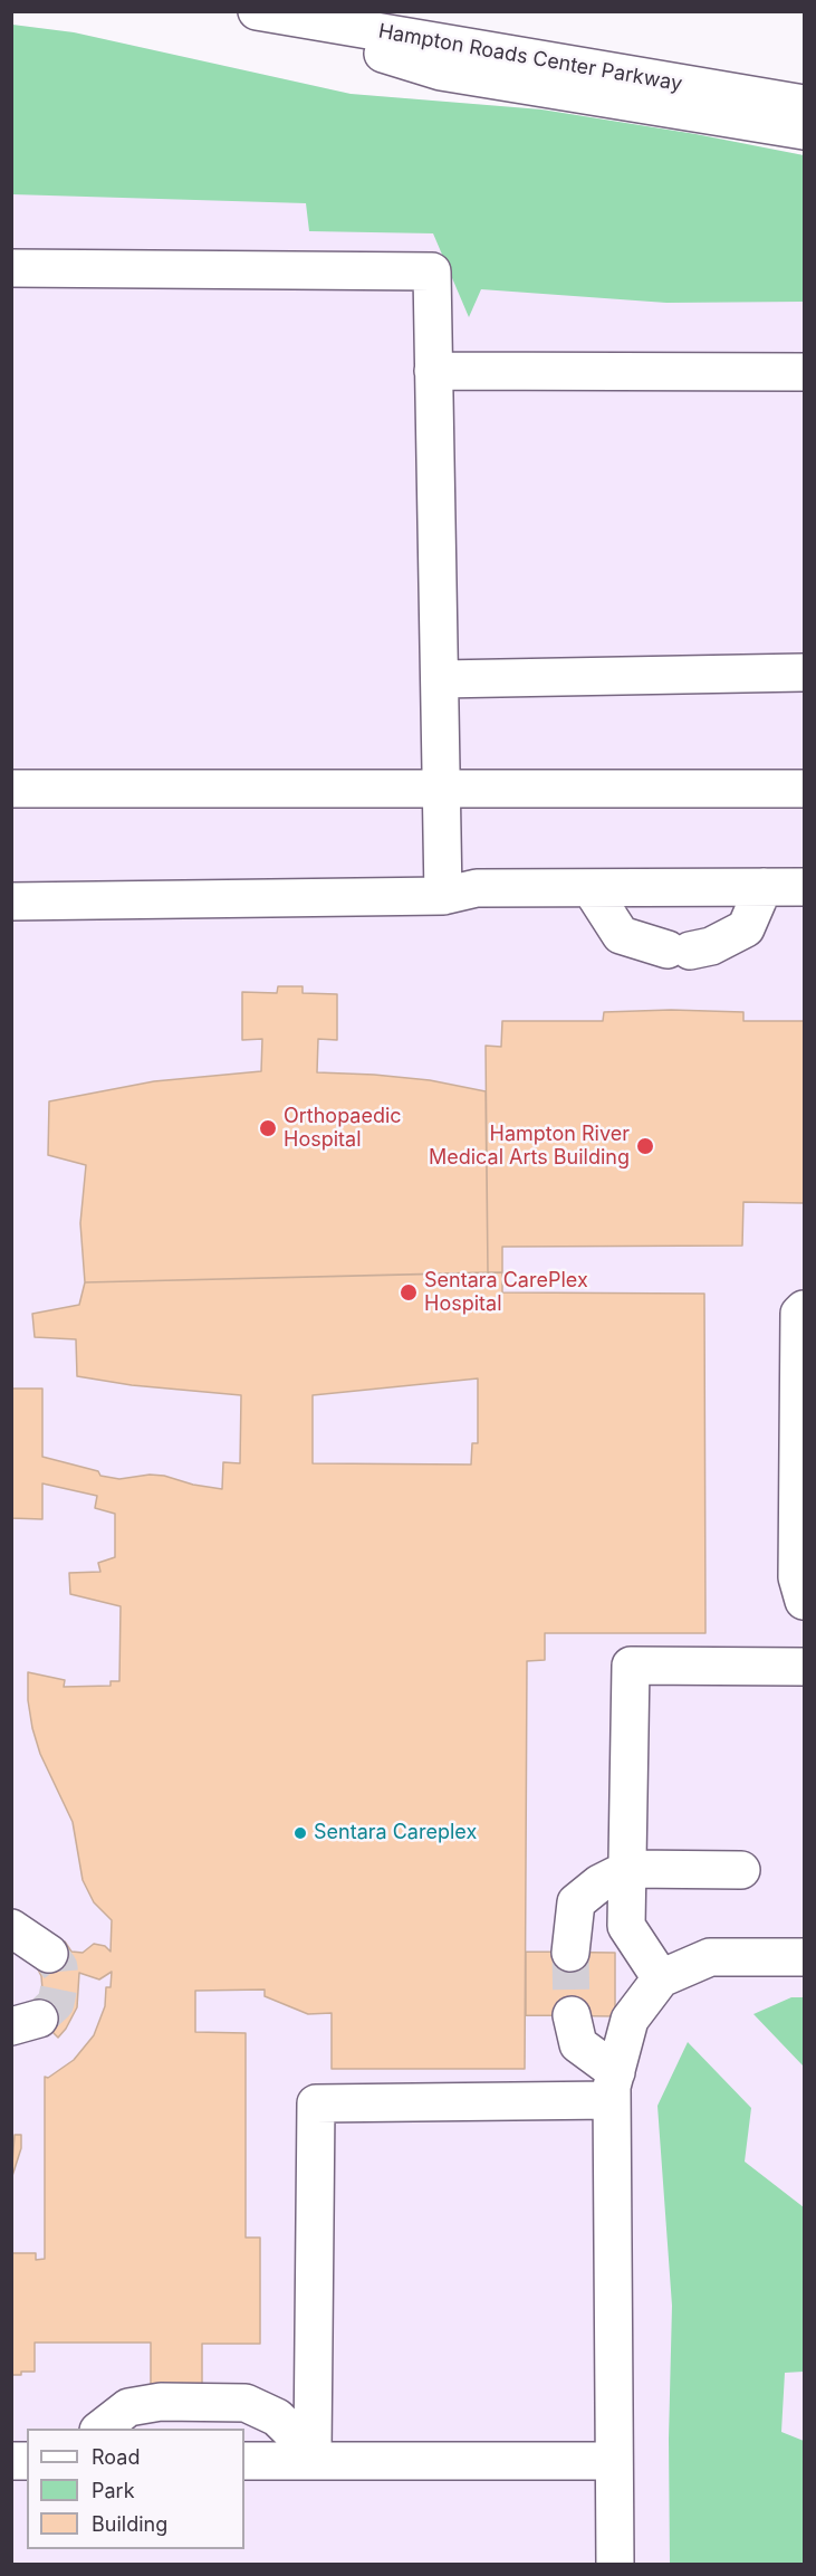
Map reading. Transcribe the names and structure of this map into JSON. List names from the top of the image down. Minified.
{"streets":{"main road":["Hampton Roads Center Parkway"]},"places":["Orthopaedic Hospital","Hampton River Medical Arts Building","Sentara CarePlex Hospital","Sentara Careplex"],"legend":["Road","Park","Building"]}
